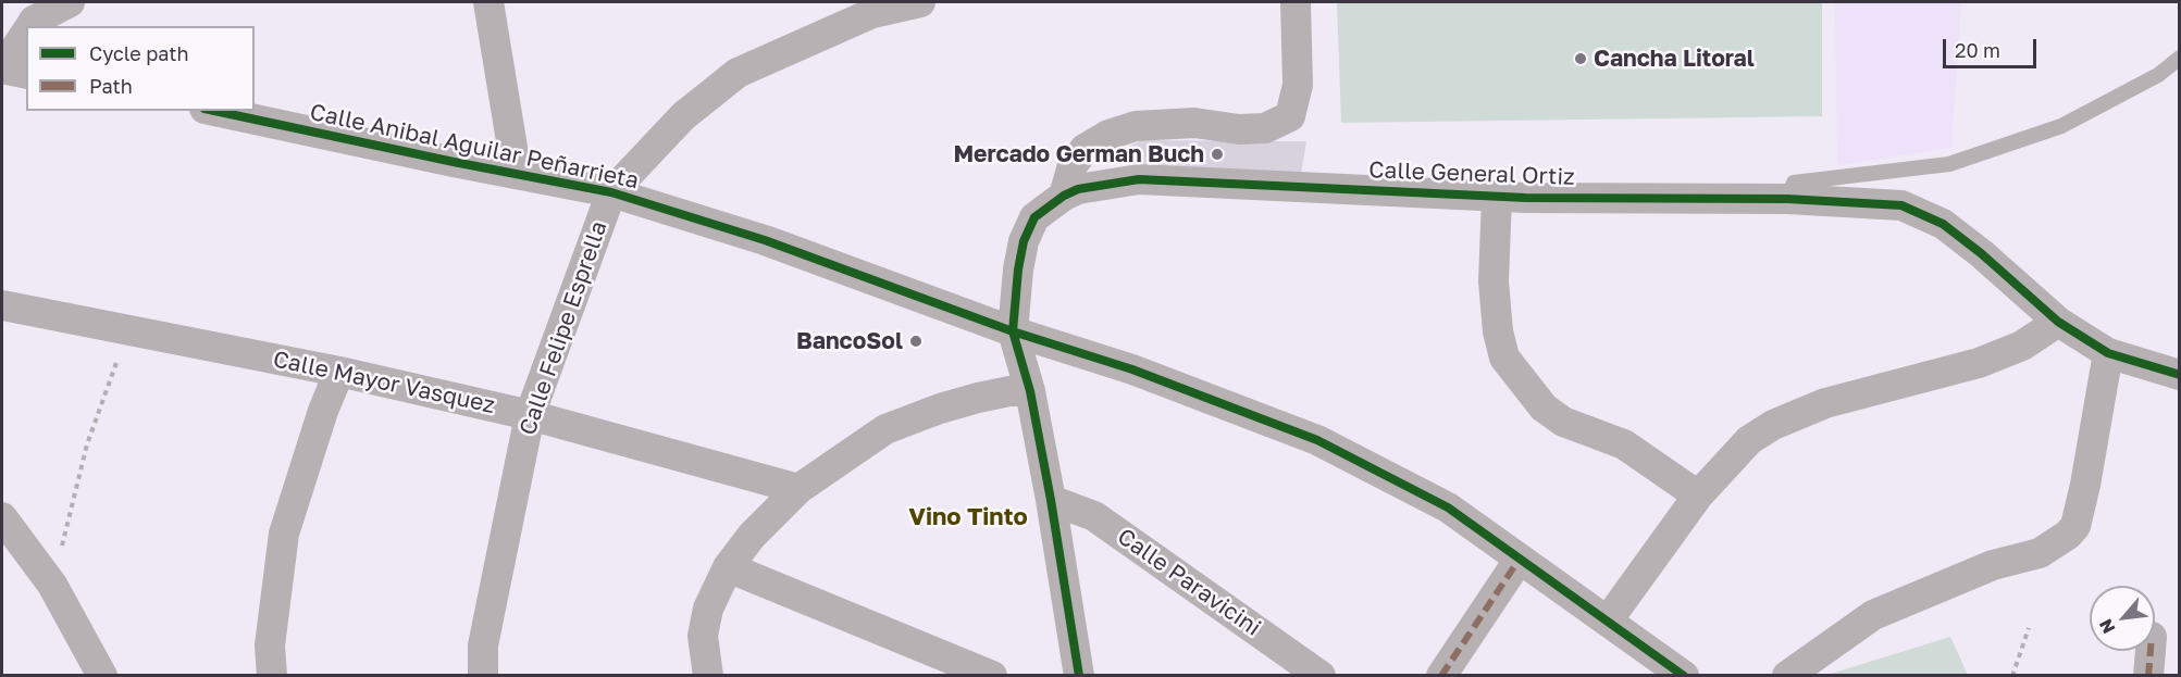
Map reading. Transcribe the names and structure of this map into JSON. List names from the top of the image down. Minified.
{"streets":{"street":["Calle Anibal Aguilar Peñarrieta","Calle General Ortiz","Calle Felipe Esprella","Calle Mayor Vasquez","Calle Paravicini"]},"crossings":[["Calle Anibal Aguilar Peñarrieta","Calle General Ortiz"],["Calle Anibal Aguilar Peñarrieta","Calle Felipe Esprella"],["Calle General Ortiz","Calle Paravicini"],["Calle Felipe Esprella","Calle Mayor Vasquez"]],"districts":["Vino Tinto"],"places":["Cancha Litoral","Mercado German Buch","BancoSol"],"legend":["Cycle path","Path"],"scale_bar":"20 m","north":"bottom left"}
